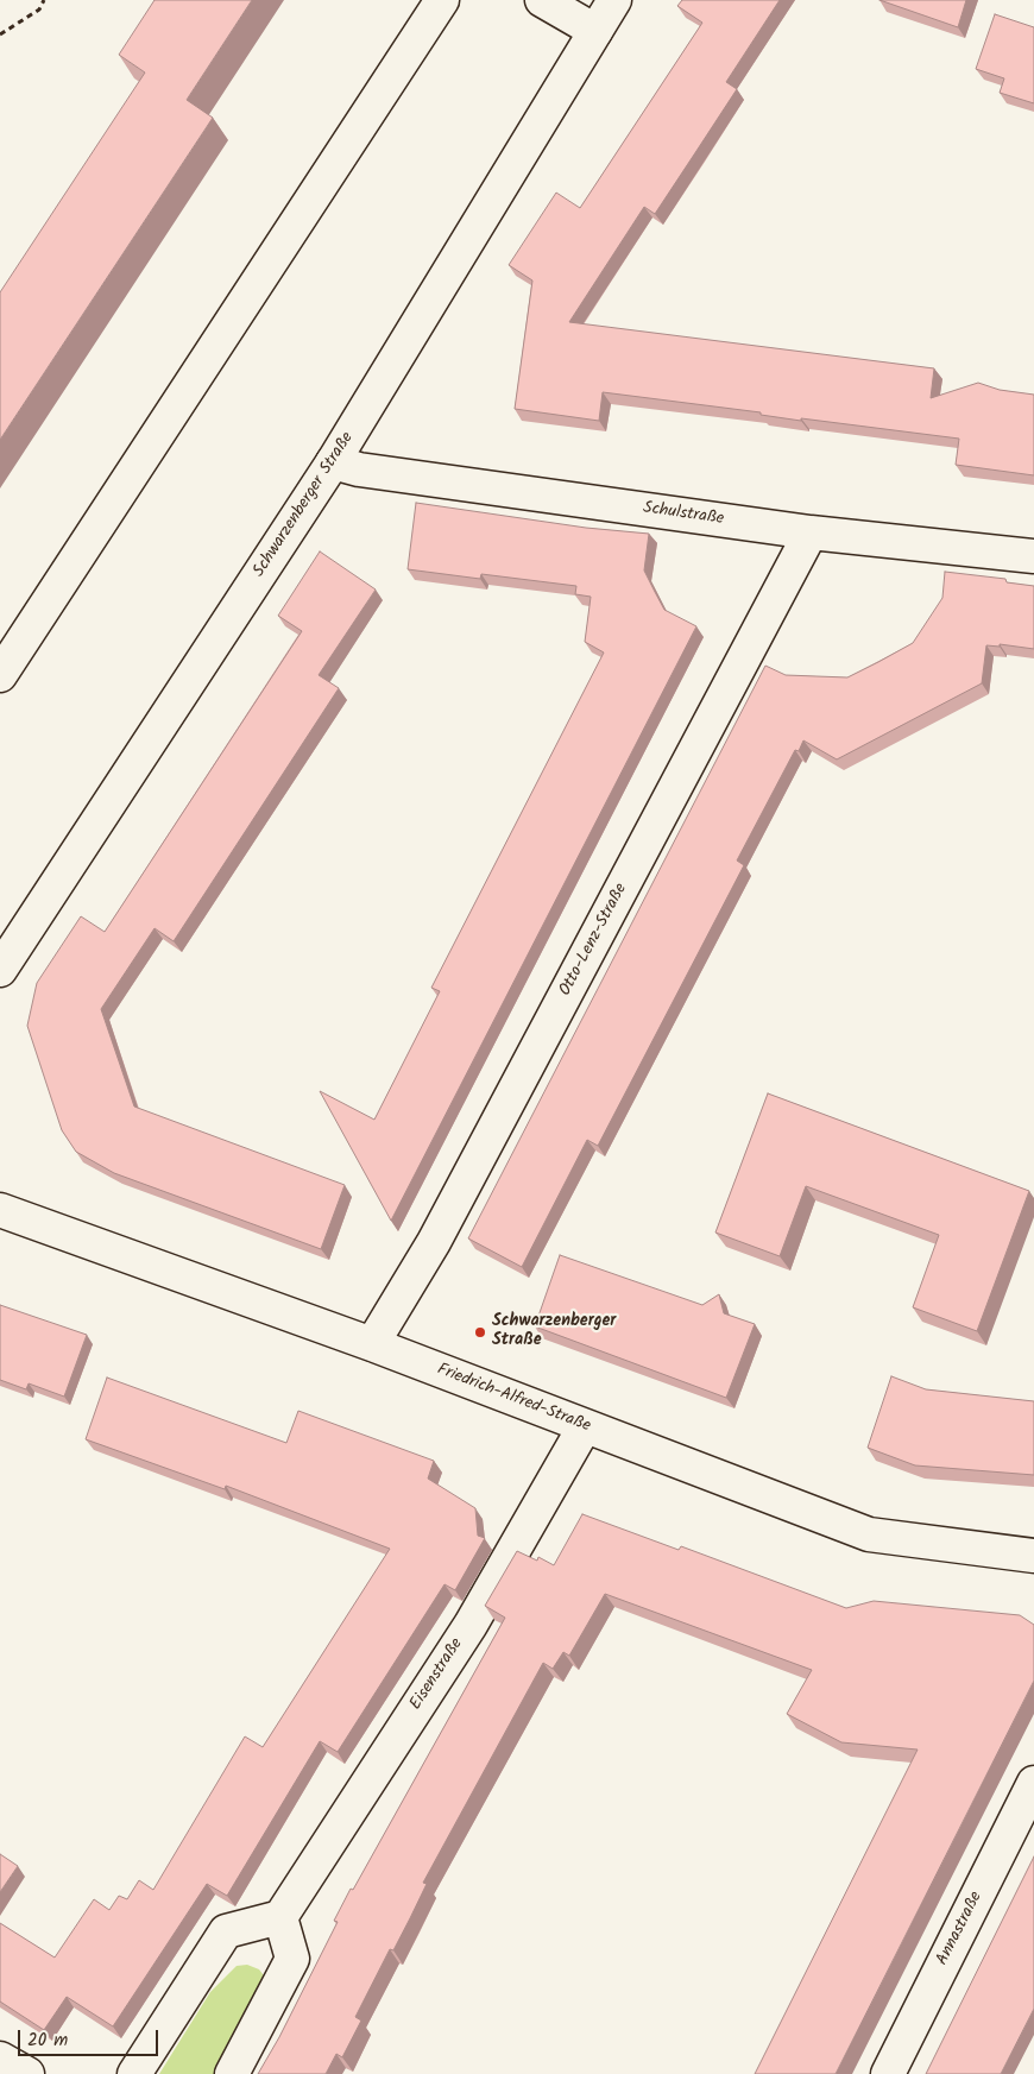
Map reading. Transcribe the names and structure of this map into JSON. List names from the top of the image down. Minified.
{"streets":{"street":["Schwarzenberger Straße","Schulstraße","Otto-Lenz-Straße","Friedrich-Alfred-Straße","Eisenstraße","Annastraße"]},"crossings":[["Schwarzenberger Straße","Schulstraße"],["Schulstraße","Otto-Lenz-Straße"],["Otto-Lenz-Straße","Friedrich-Alfred-Straße"],["Friedrich-Alfred-Straße","Eisenstraße"]],"places":["Schwarzenberger Straße"],"scale_bar":"20 m"}
